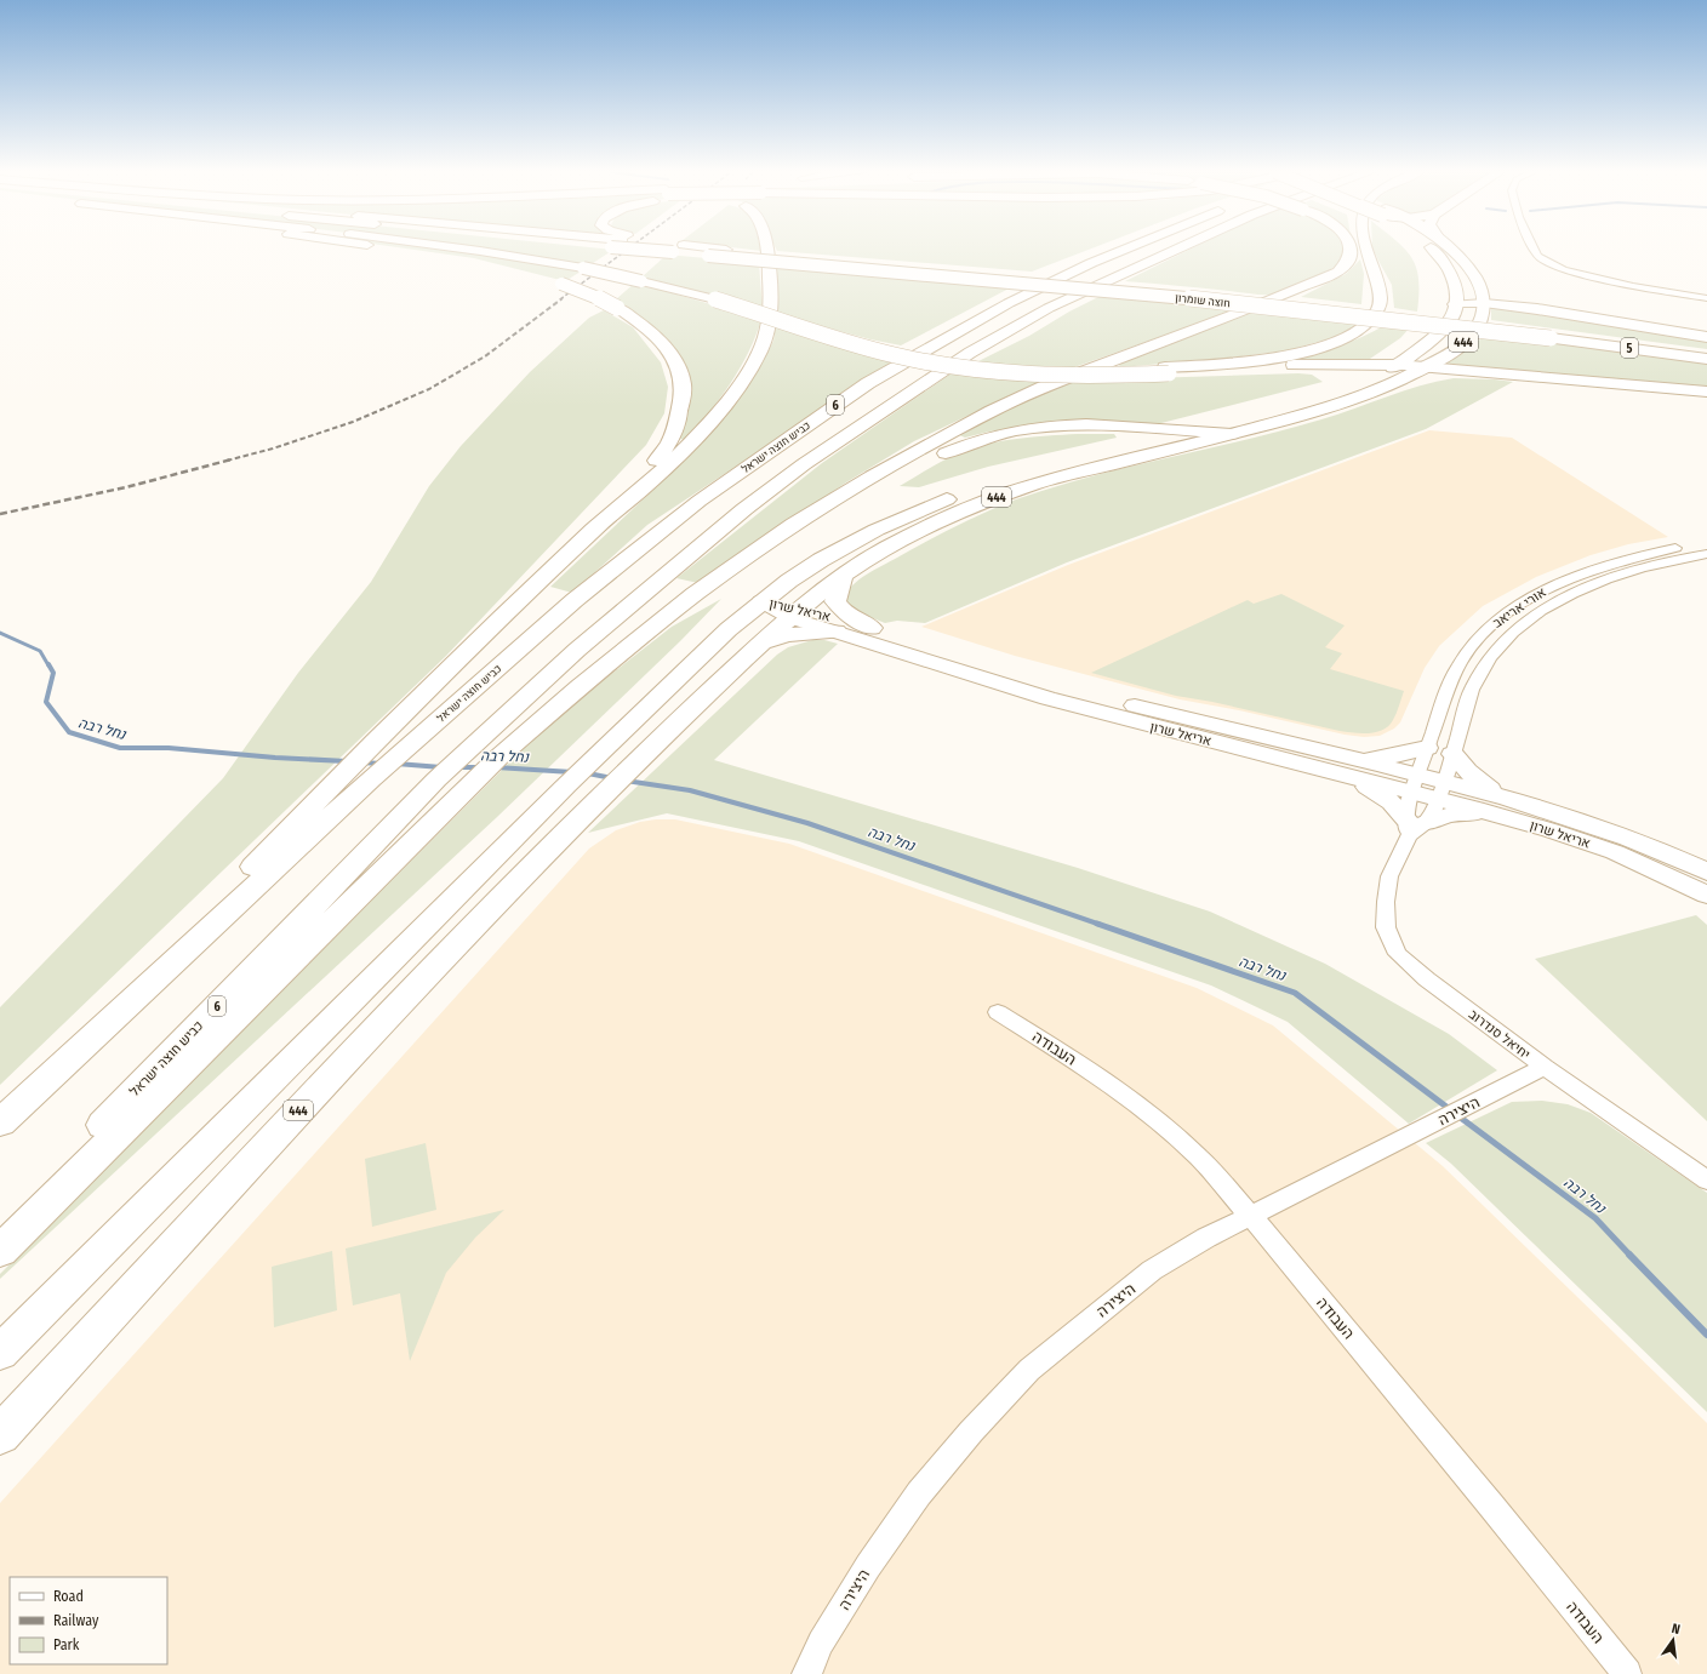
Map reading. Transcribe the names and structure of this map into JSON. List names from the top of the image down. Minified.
{"streets":{"main road":["חוצה שומרון","444","5","6","כביש חוצה ישראל","אריאל שרון"],"street":["אורי אריאב","יחיאל סנדרוב","העבודה","היצירה"]},"crossings":[["444","אריאל שרון"],["6","כביש חוצה ישראל"],["אורי אריאב","אריאל שרון"],["אורי אריאב","יחיאל סנדרוב"],["אריאל שרון","יחיאל סנדרוב"],["יחיאל סנדרוב","היצירה"],["העבודה","היצירה"]],"water":["נחל רבה"],"legend":["Road","Railway","Park"],"north":"top"}
